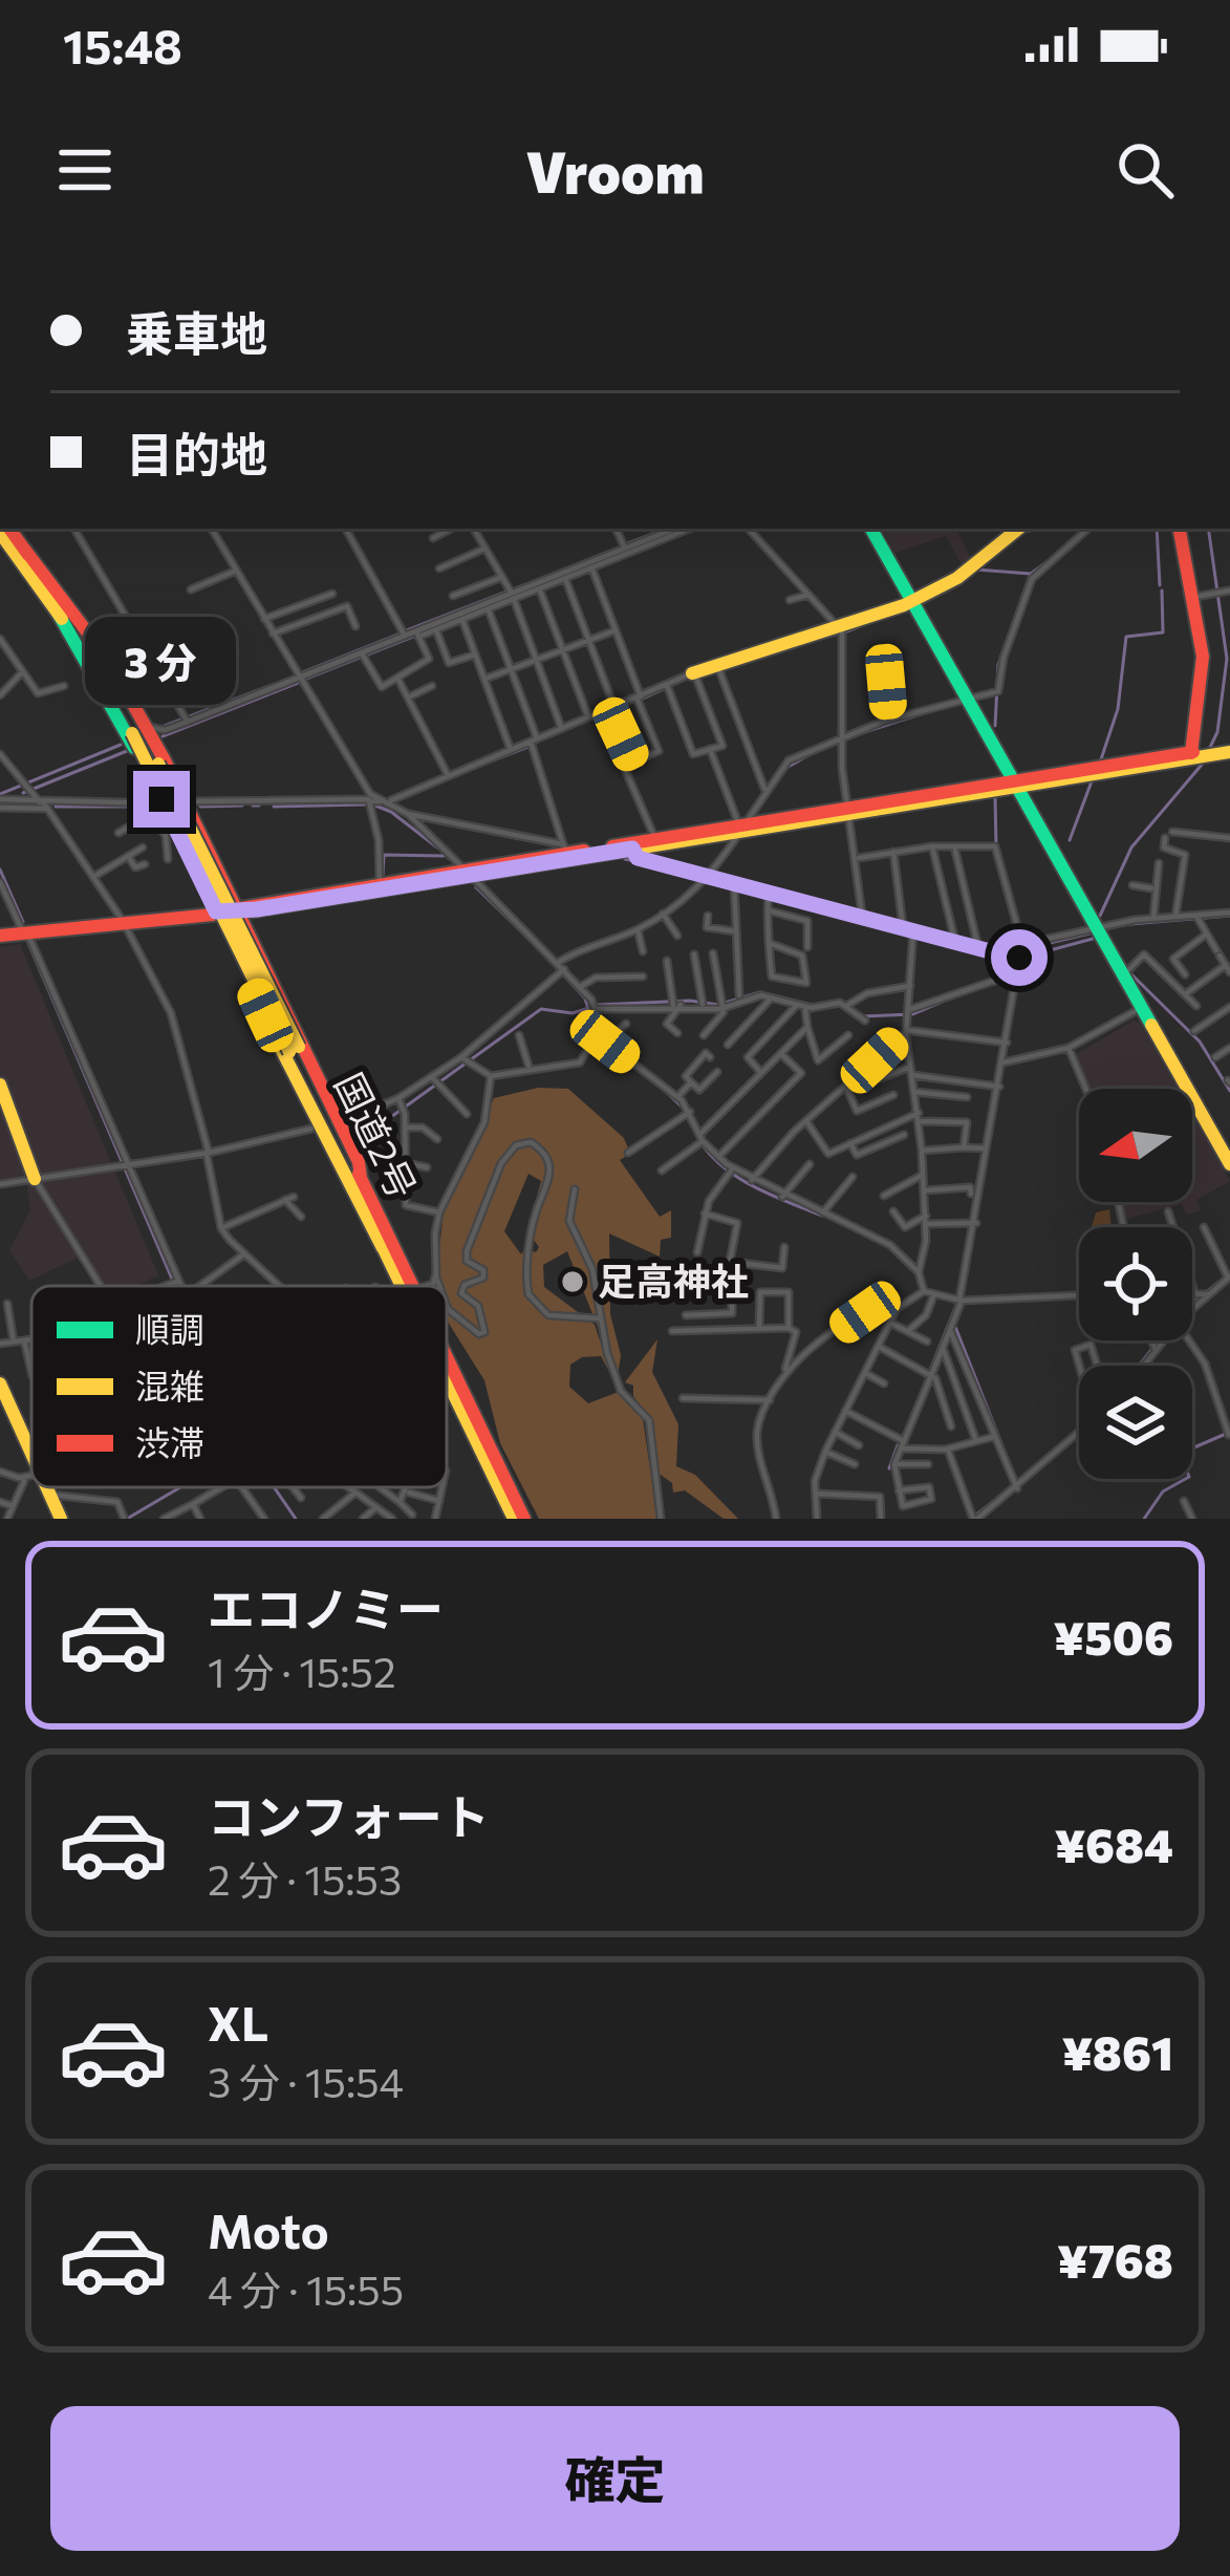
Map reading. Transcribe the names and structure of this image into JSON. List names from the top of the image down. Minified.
{"streets":{"main road":["国道2号"]},"places":["足高神社"],"legend":["順調","混雑","渋滞"],"north":"left","page":{"status":"15:48","header":"Vroom","banner":["乗車地","目的地"],"bubble":"3 分","list":[{"name":"エコノミー","note":"1 分 · 15:52","value":"¥506"},{"name":"コンフォート","note":"2 分 · 15:53","value":"¥684"},{"name":"XL","note":"3 分 · 15:54","value":"¥861"},{"name":"Moto","note":"4 分 · 15:55","value":"¥768"}],"buttons":"確定"}}
